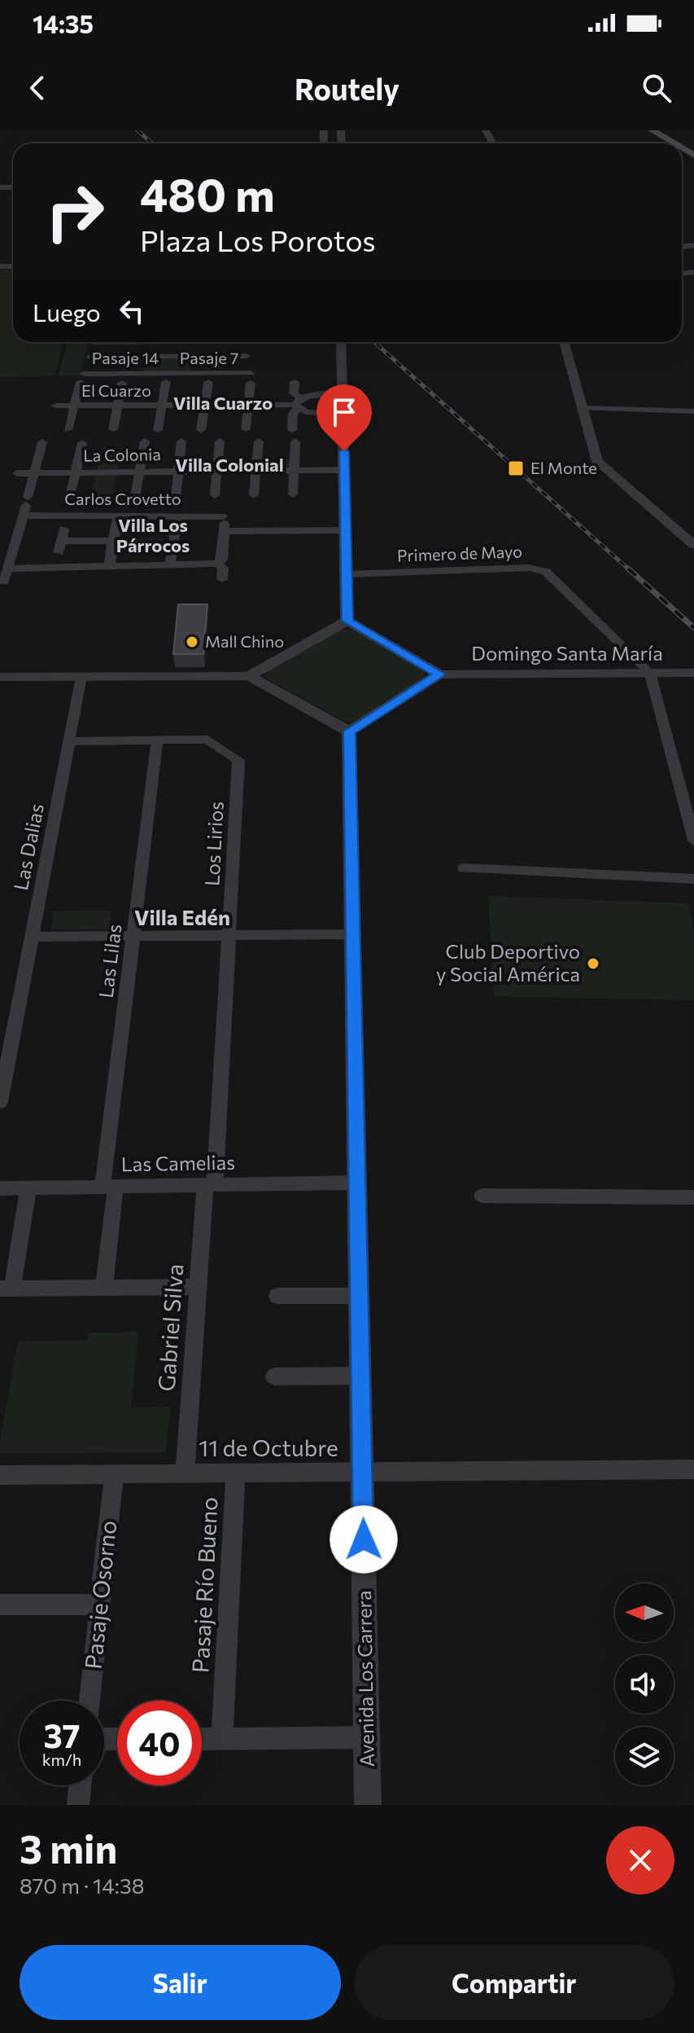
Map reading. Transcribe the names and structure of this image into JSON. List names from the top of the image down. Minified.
{"streets":{"street":["Pasaje 14","Pasaje 7","El Cuarzo","La Colonia","Carlos Crovetto","Primero de Mayo","Domingo Santa María","Los Lirios","Las Dalias","Las Lilas","Las Camelias","Gabriel Silva","11 de Octubre","Pasaje Río Bueno","Pasaje Osorno","Avenida Los Carrera"]},"crossings":[["Pasaje 14","Pasaje 7"],["Pasaje 14","El Cuarzo"],["Pasaje 7","El Cuarzo"],["Primero de Mayo","Domingo Santa María"],["Los Lirios","Las Dalias"],["Los Lirios","Las Lilas"],["Los Lirios","Las Camelias"],["Los Lirios","Gabriel Silva"],["Las Lilas","Las Camelias"],["Las Camelias","Gabriel Silva"],["Las Camelias","Avenida Los Carrera"],["Gabriel Silva","11 de Octubre"],["11 de Octubre","Pasaje Río Bueno"],["11 de Octubre","Pasaje Osorno"],["11 de Octubre","Avenida Los Carrera"]],"districts":["Villa Cuarzo","Villa Colonial","Villa Los Párrocos","Villa Edén"],"places":{"transit":["El Monte"],"other":["Mall Chino","Club Deportivo y Social América"]},"north":"left","page":{"status":"14:35","header":"Routely","turn":["480 m","Plaza Los Porotos"],"then":"Luego","speed":"37 km/h","limit":"40","heading":["3 min","870 m · 14:38"],"buttons":["Salir","Compartir"]}}
